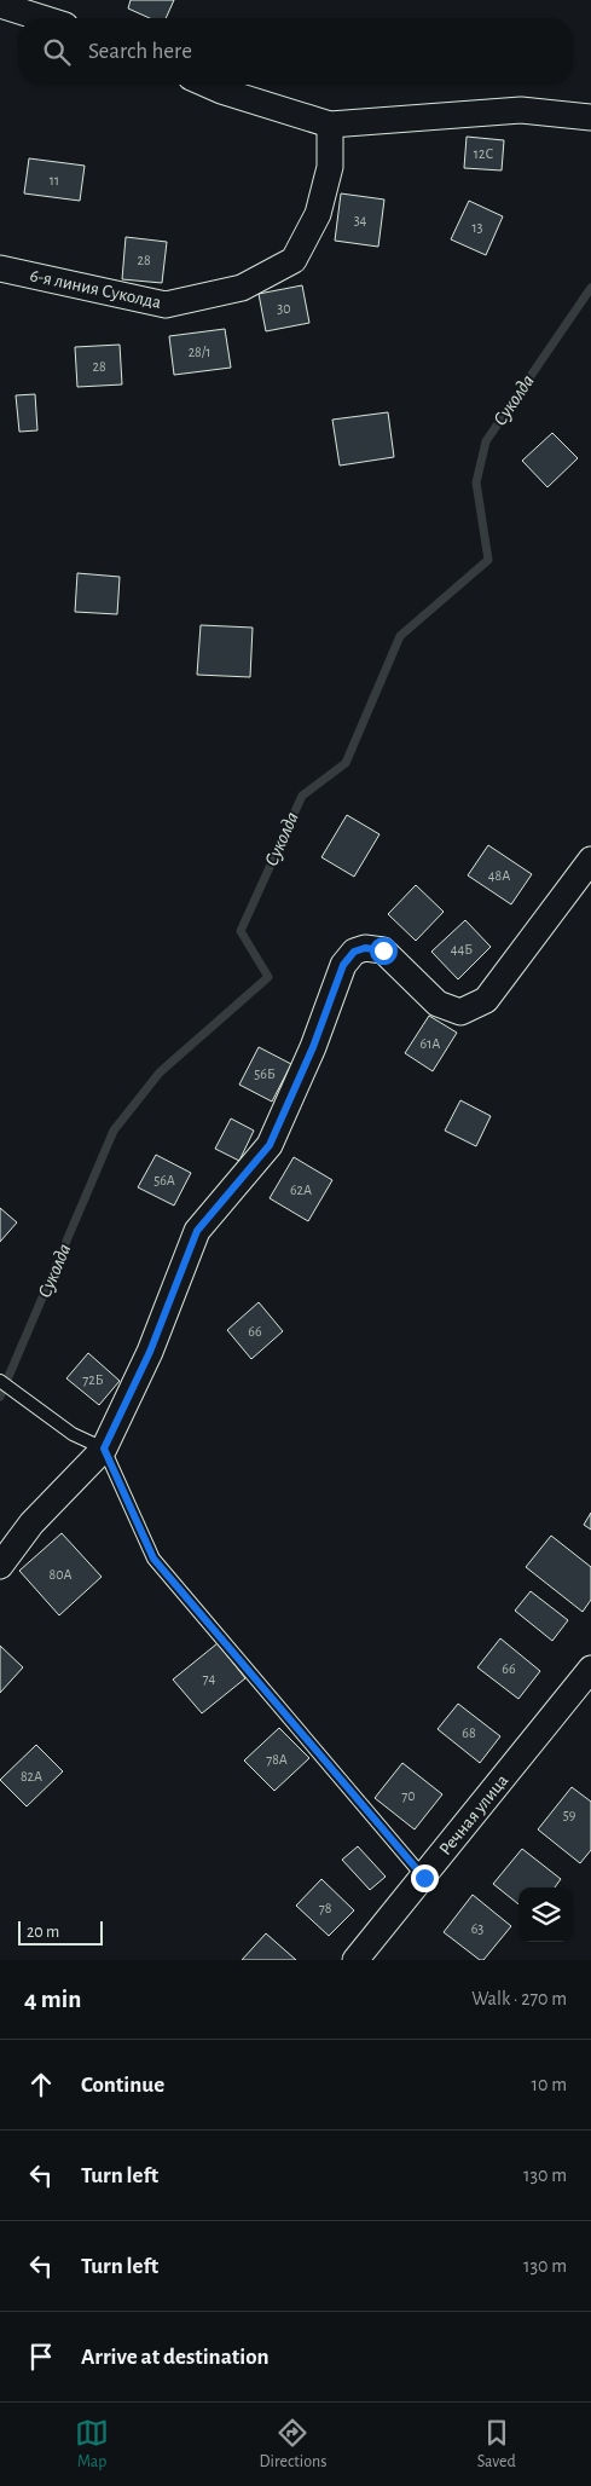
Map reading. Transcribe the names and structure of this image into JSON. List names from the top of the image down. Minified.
{"streets":{"street":["6-я линия Суколда","Речная улица"]},"water":["Суколда"],"house_numbers":["12С","11","34","13","28","30","28/1","28","48А","44Б","61А","56Б","56А","62А","66","72Б","80А","66","74","68","78А","82А","70","59","78","63"],"scale_bar":"20 m","page":{"search":"Search here","scale":"20 m","heading":["4 min","Walk · 270 m"],"list":[["Continue","10 m"],["Turn left","130 m"],["Turn left","130 m"],"Arrive at destination"],"nav":["Map","Directions","Saved"]}}
